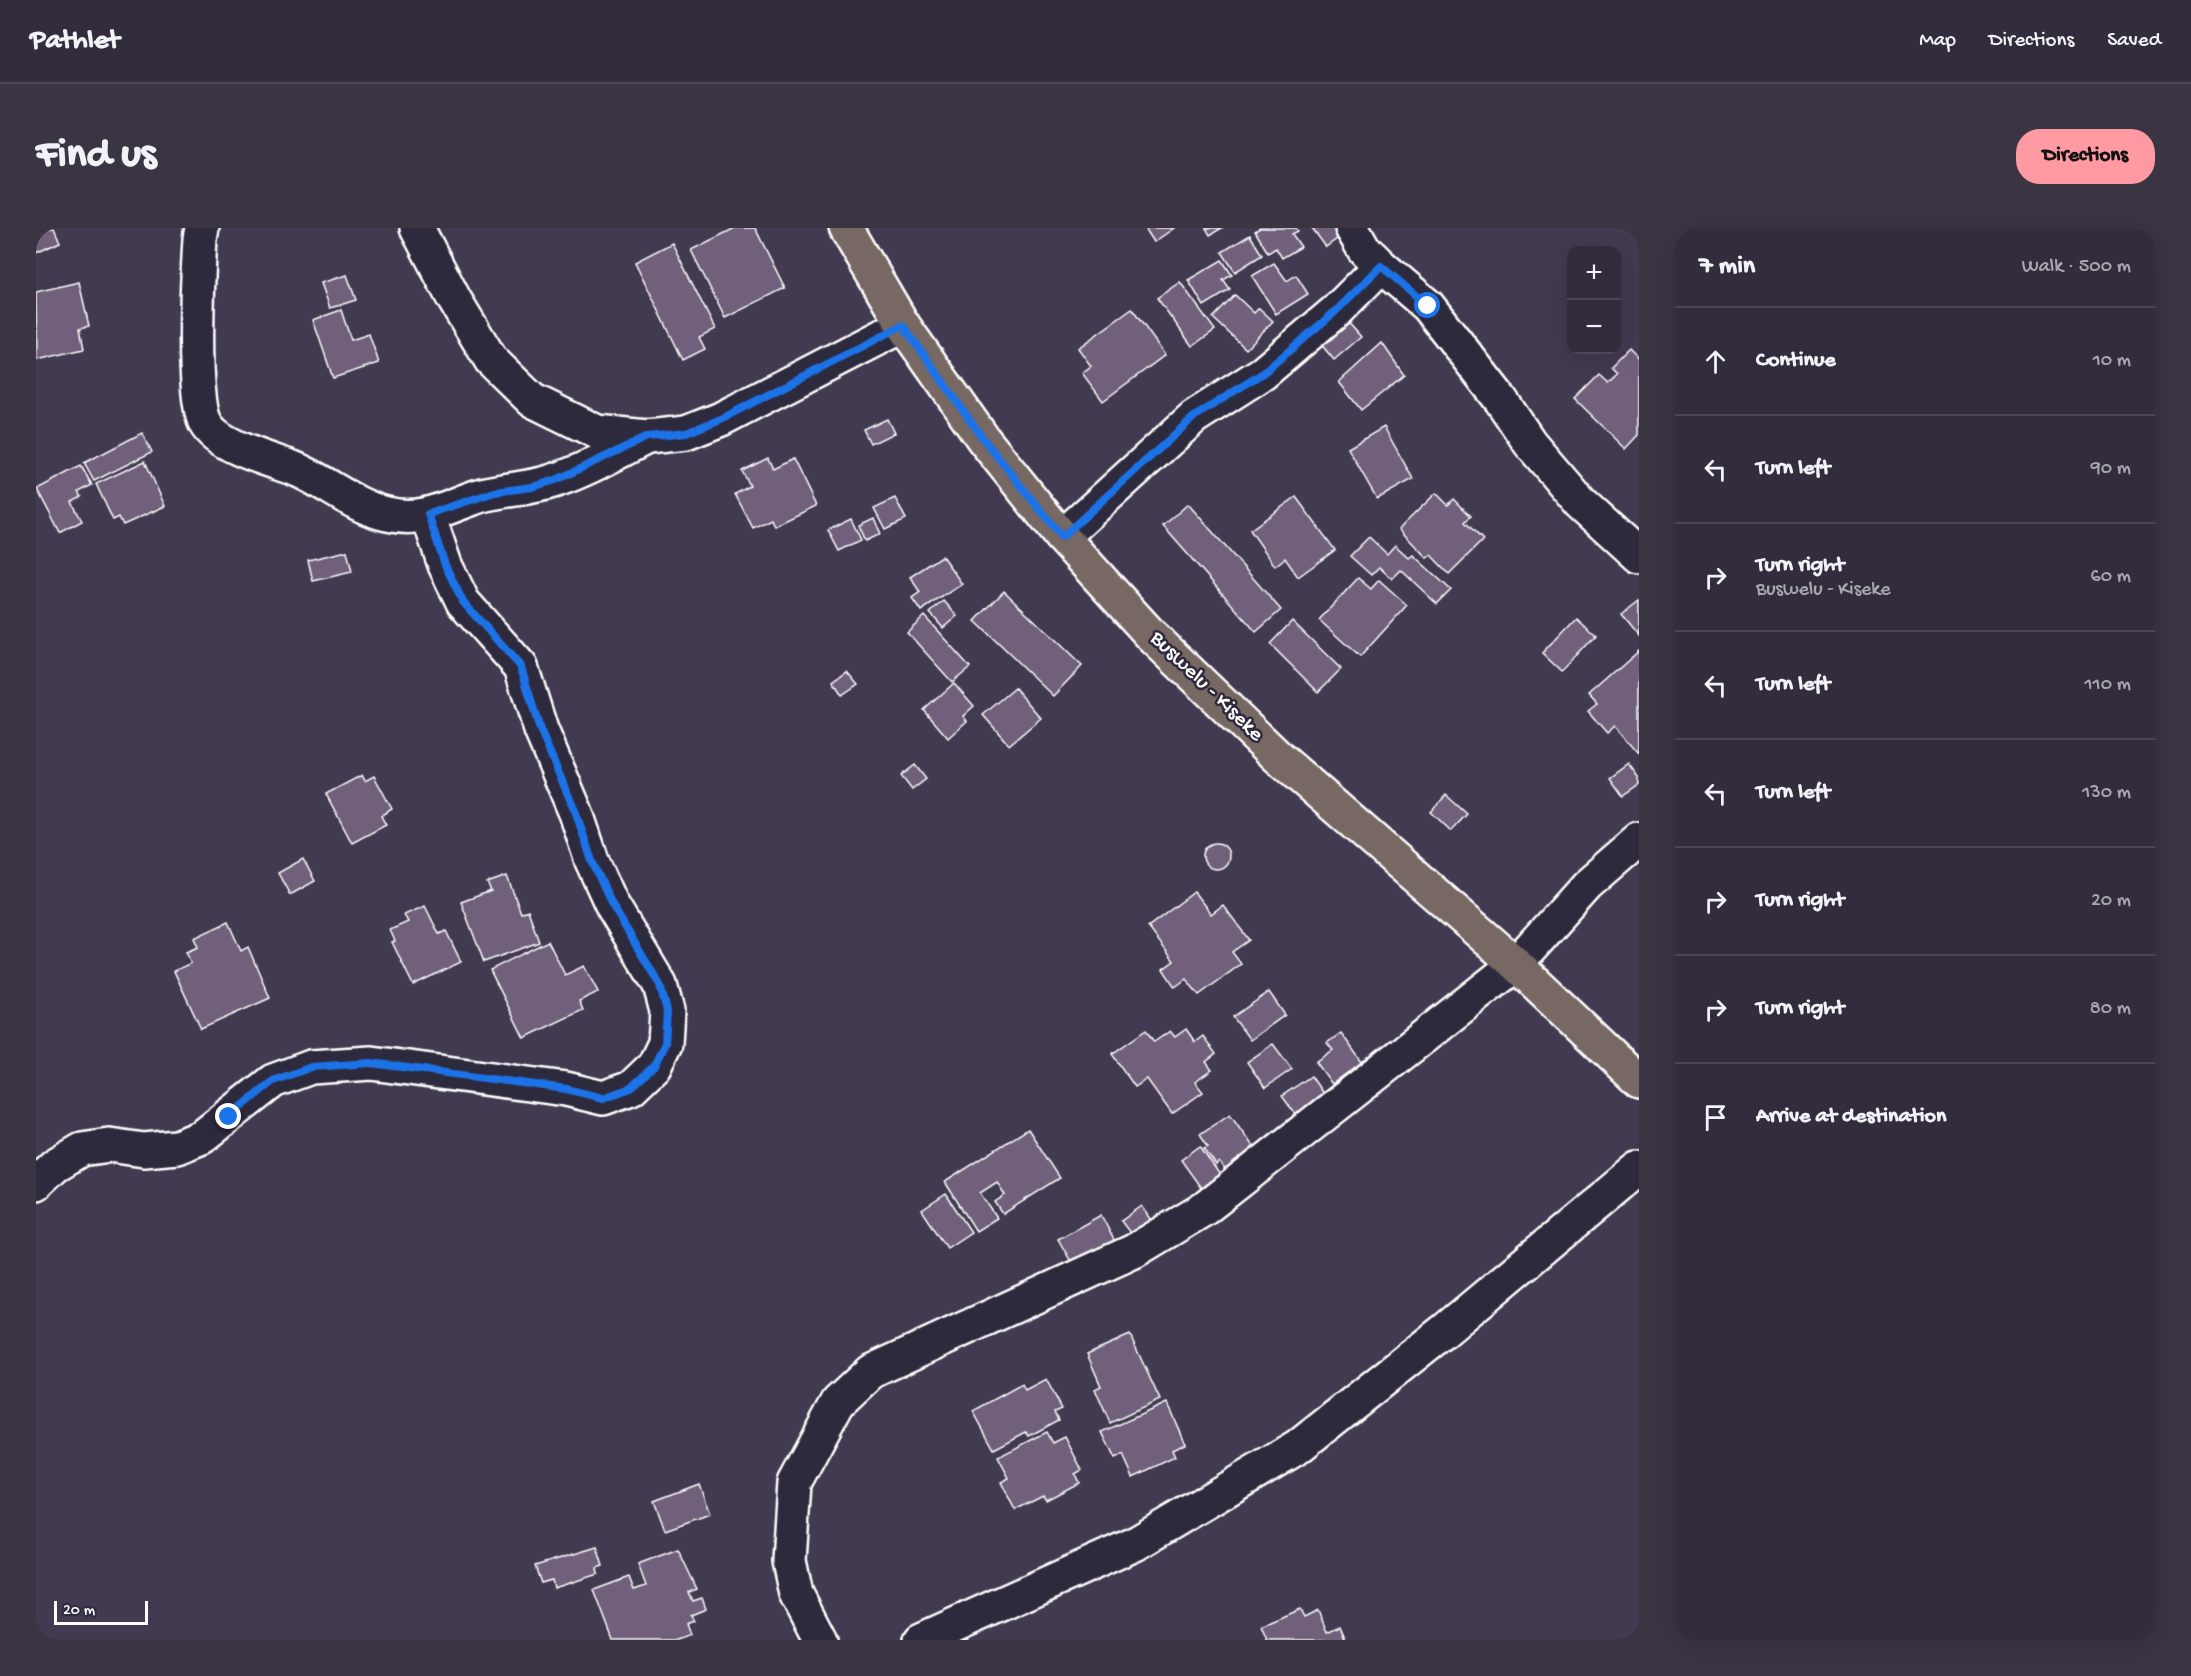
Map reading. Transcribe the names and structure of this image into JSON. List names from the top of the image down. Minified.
{"streets":{"main road":["Buswelu - Kiseke"]},"scale_bar":"20 m","page":{"header":"Pathlet","nav":["Map","Directions","Saved"],"buttons":"Directions","title":"Find us","heading":["7 min","Walk · 500 m"],"map_buttons":["+","−"],"list":[["Continue","10 m"],["Turn left","90 m"],["Turn right","Buswelu - Kiseke","60 m"],["Turn left","110 m"],["Turn left","130 m"],["Turn right","20 m"],["Turn right","80 m"],"Arrive at destination"],"scale":"20 m"}}
